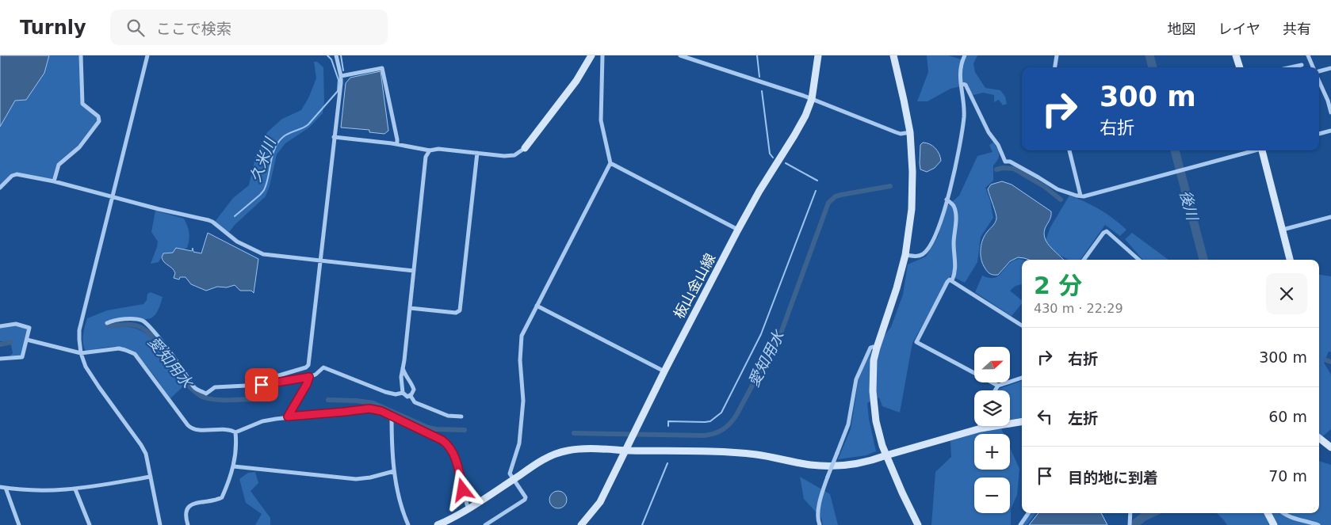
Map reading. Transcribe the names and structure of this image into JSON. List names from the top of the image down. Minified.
{"streets":{"street":["板山金山線"]},"water":["久米川","後川","愛知用水"],"north":"right","page":{"header":"Turnly","search":"ここで検索","nav":["地図","レイヤ","共有"],"turn":["300 m","右折"],"heading":["2 分","430 m · 22:29"],"list":[{"name":"右折","value":"300 m"},{"name":"左折","value":"60 m"},{"name":"目的地に到着","value":"70 m"}],"map_buttons":["+","−"]}}
